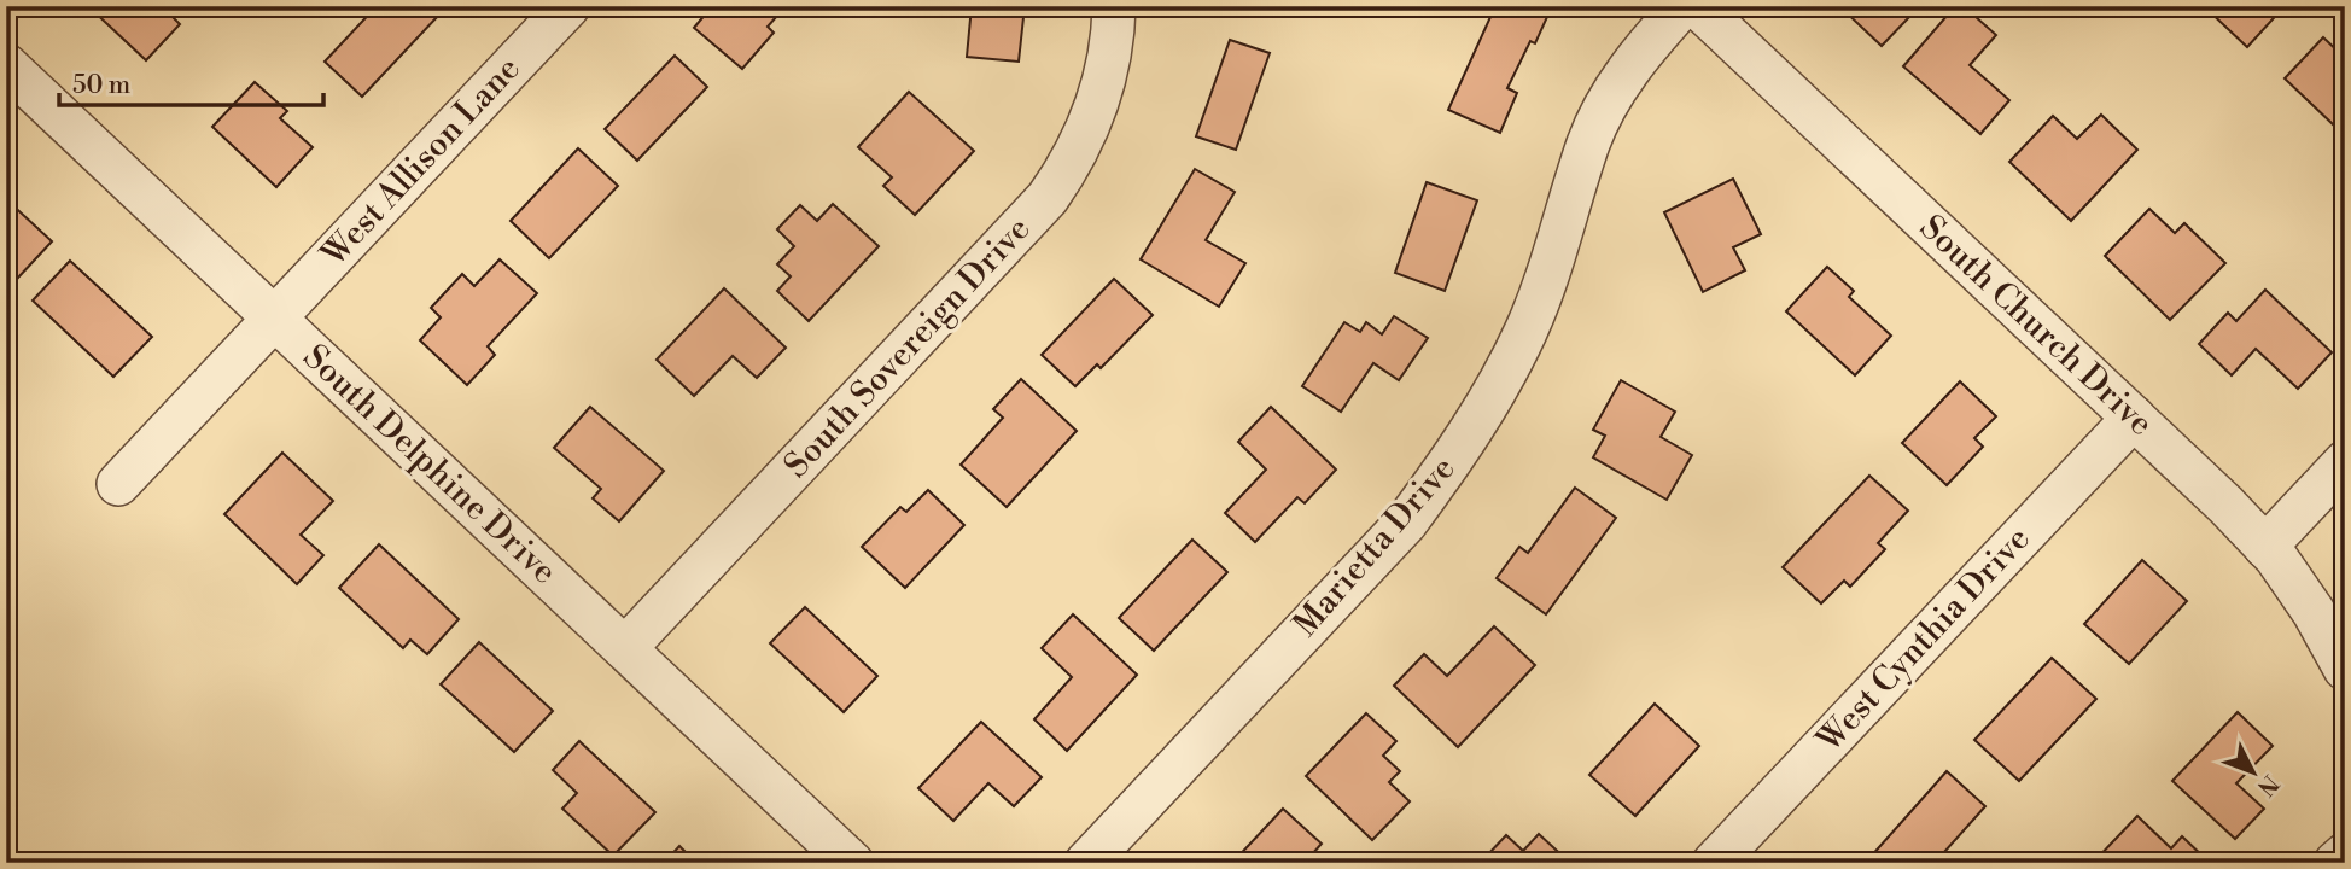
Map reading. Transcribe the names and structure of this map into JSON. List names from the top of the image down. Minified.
{"streets":{"street":["West Allison Lane","South Church Drive","South Sovereign Drive","South Delphine Drive","Marietta Drive","West Cynthia Drive"]},"crossings":[["West Allison Lane","South Delphine Drive"],["South Church Drive","West Cynthia Drive"],["South Sovereign Drive","South Delphine Drive"]],"scale_bar":"50 m","north":"bottom right"}
